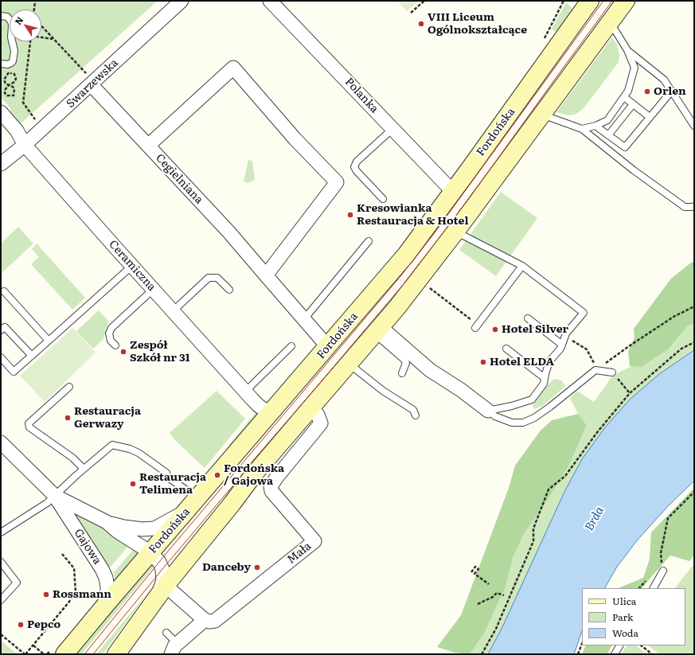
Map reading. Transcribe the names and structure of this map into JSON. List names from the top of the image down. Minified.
{"streets":{"main road":["Fordońska"],"street":["Swarzewska","Polanka","Cegielniana","Ceramiczna","Gajowa","Mała"]},"crossings":[["Swarzewska","Cegielniana"],["Swarzewska","Ceramiczna"],["Polanka","Fordońska"],["Fordońska","Cegielniana"],["Fordońska","Ceramiczna"],["Fordońska","Gajowa"]],"water":["Brda"],"places":["VIII Liceum Ogólnokształcące","Orlen","Kresowianka Restauracja & Hotel","Hotel Silver","Zespół Szkół nr 31","Hotel ELDA","Restauracja Gerwazy","Fordońska / Gajowa","Restauracja Telimena","Danceby","Rossmann","Pepco"],"legend":["Ulica","Park","Woda"],"north":"top left"}
